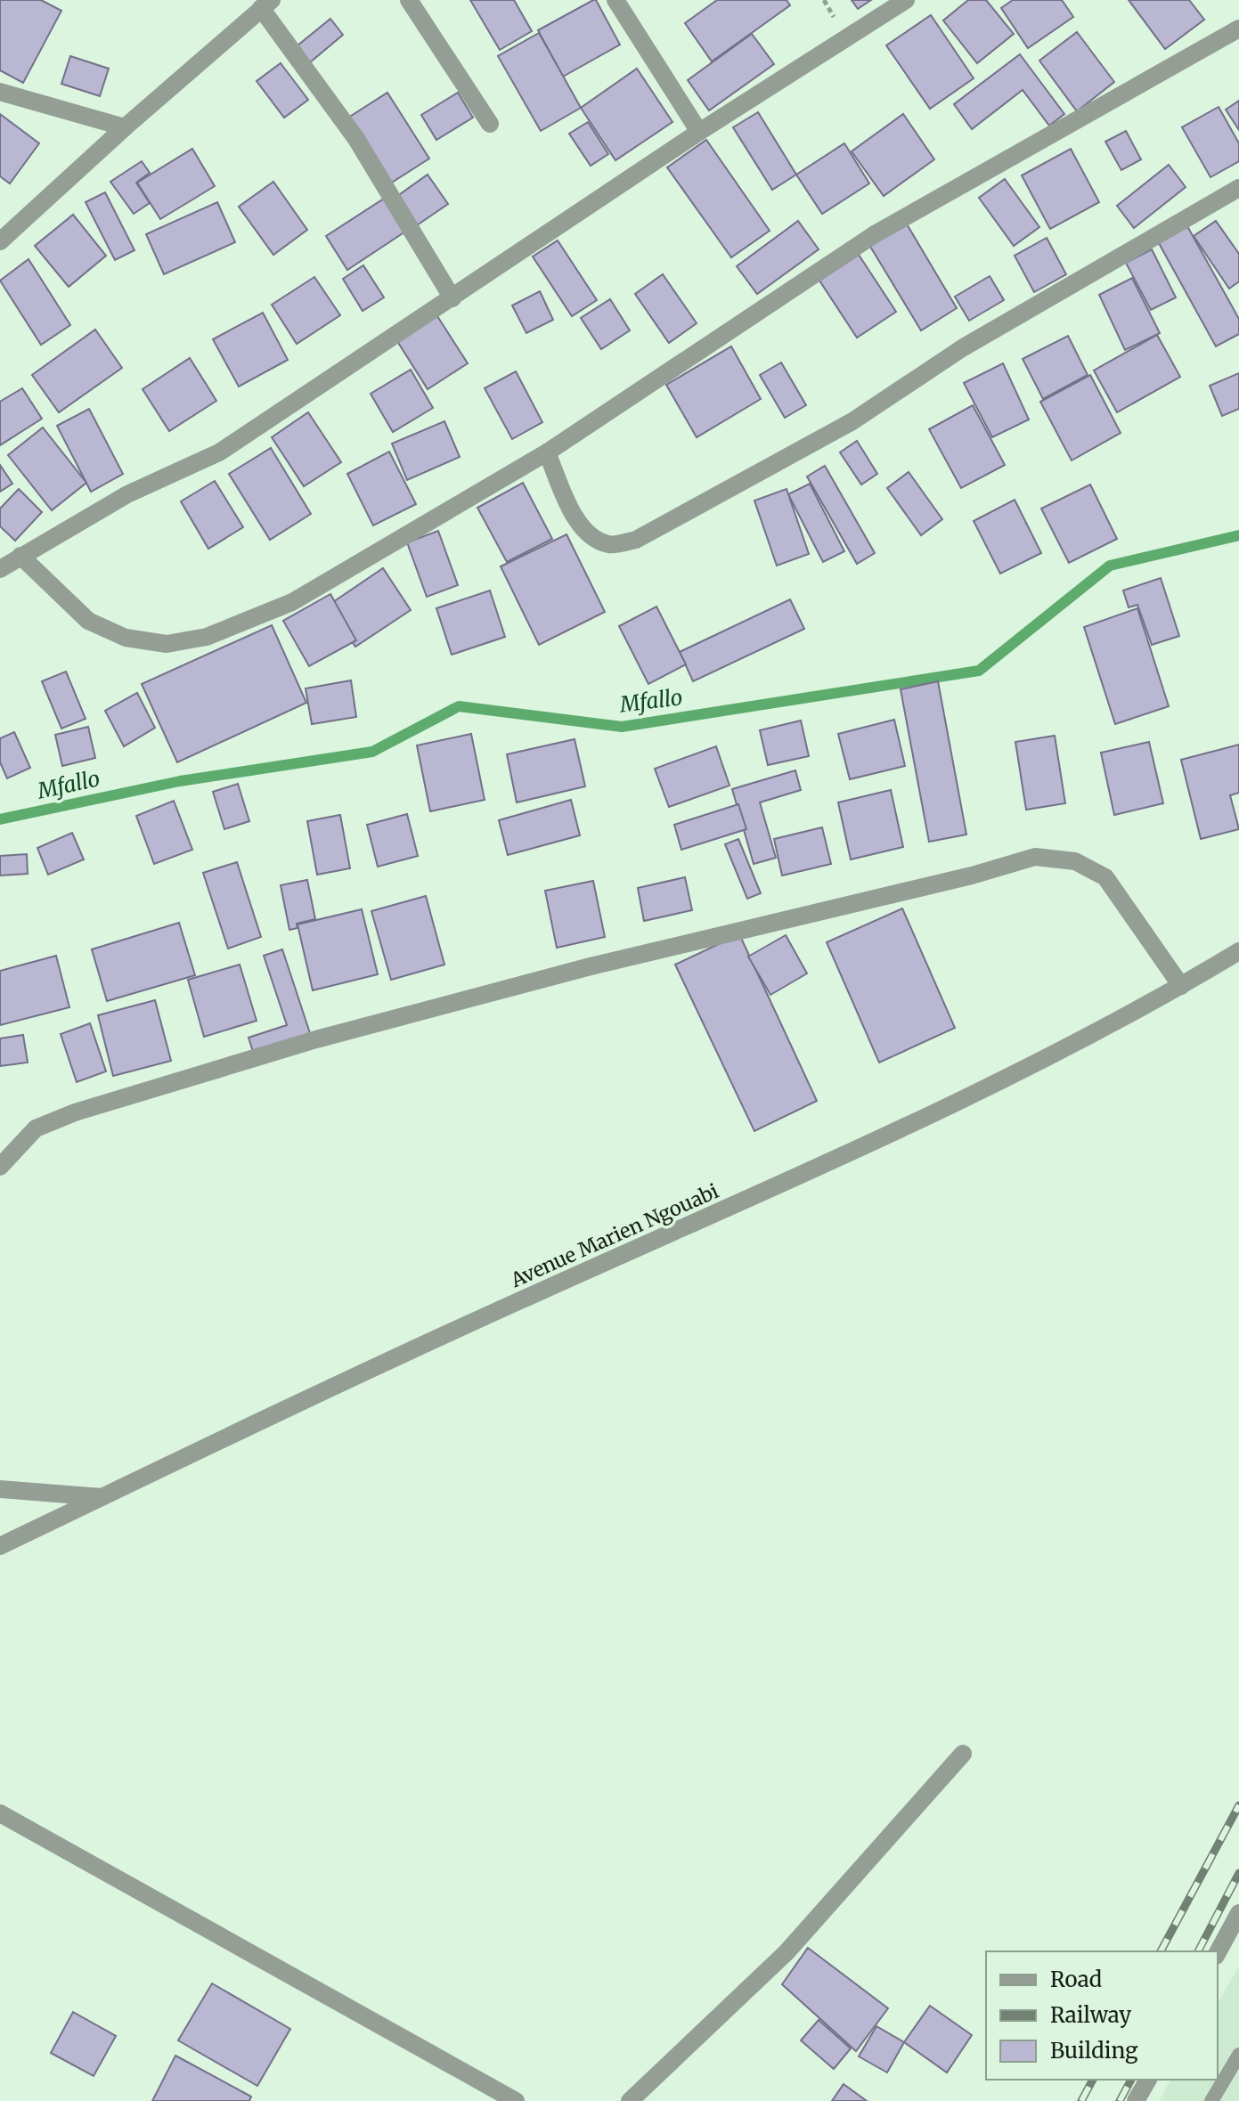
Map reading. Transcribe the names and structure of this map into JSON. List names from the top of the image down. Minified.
{"streets":{"street":["Avenue Marien Ngouabi"]},"water":["Mfallo"],"legend":["Road","Railway","Building"]}
